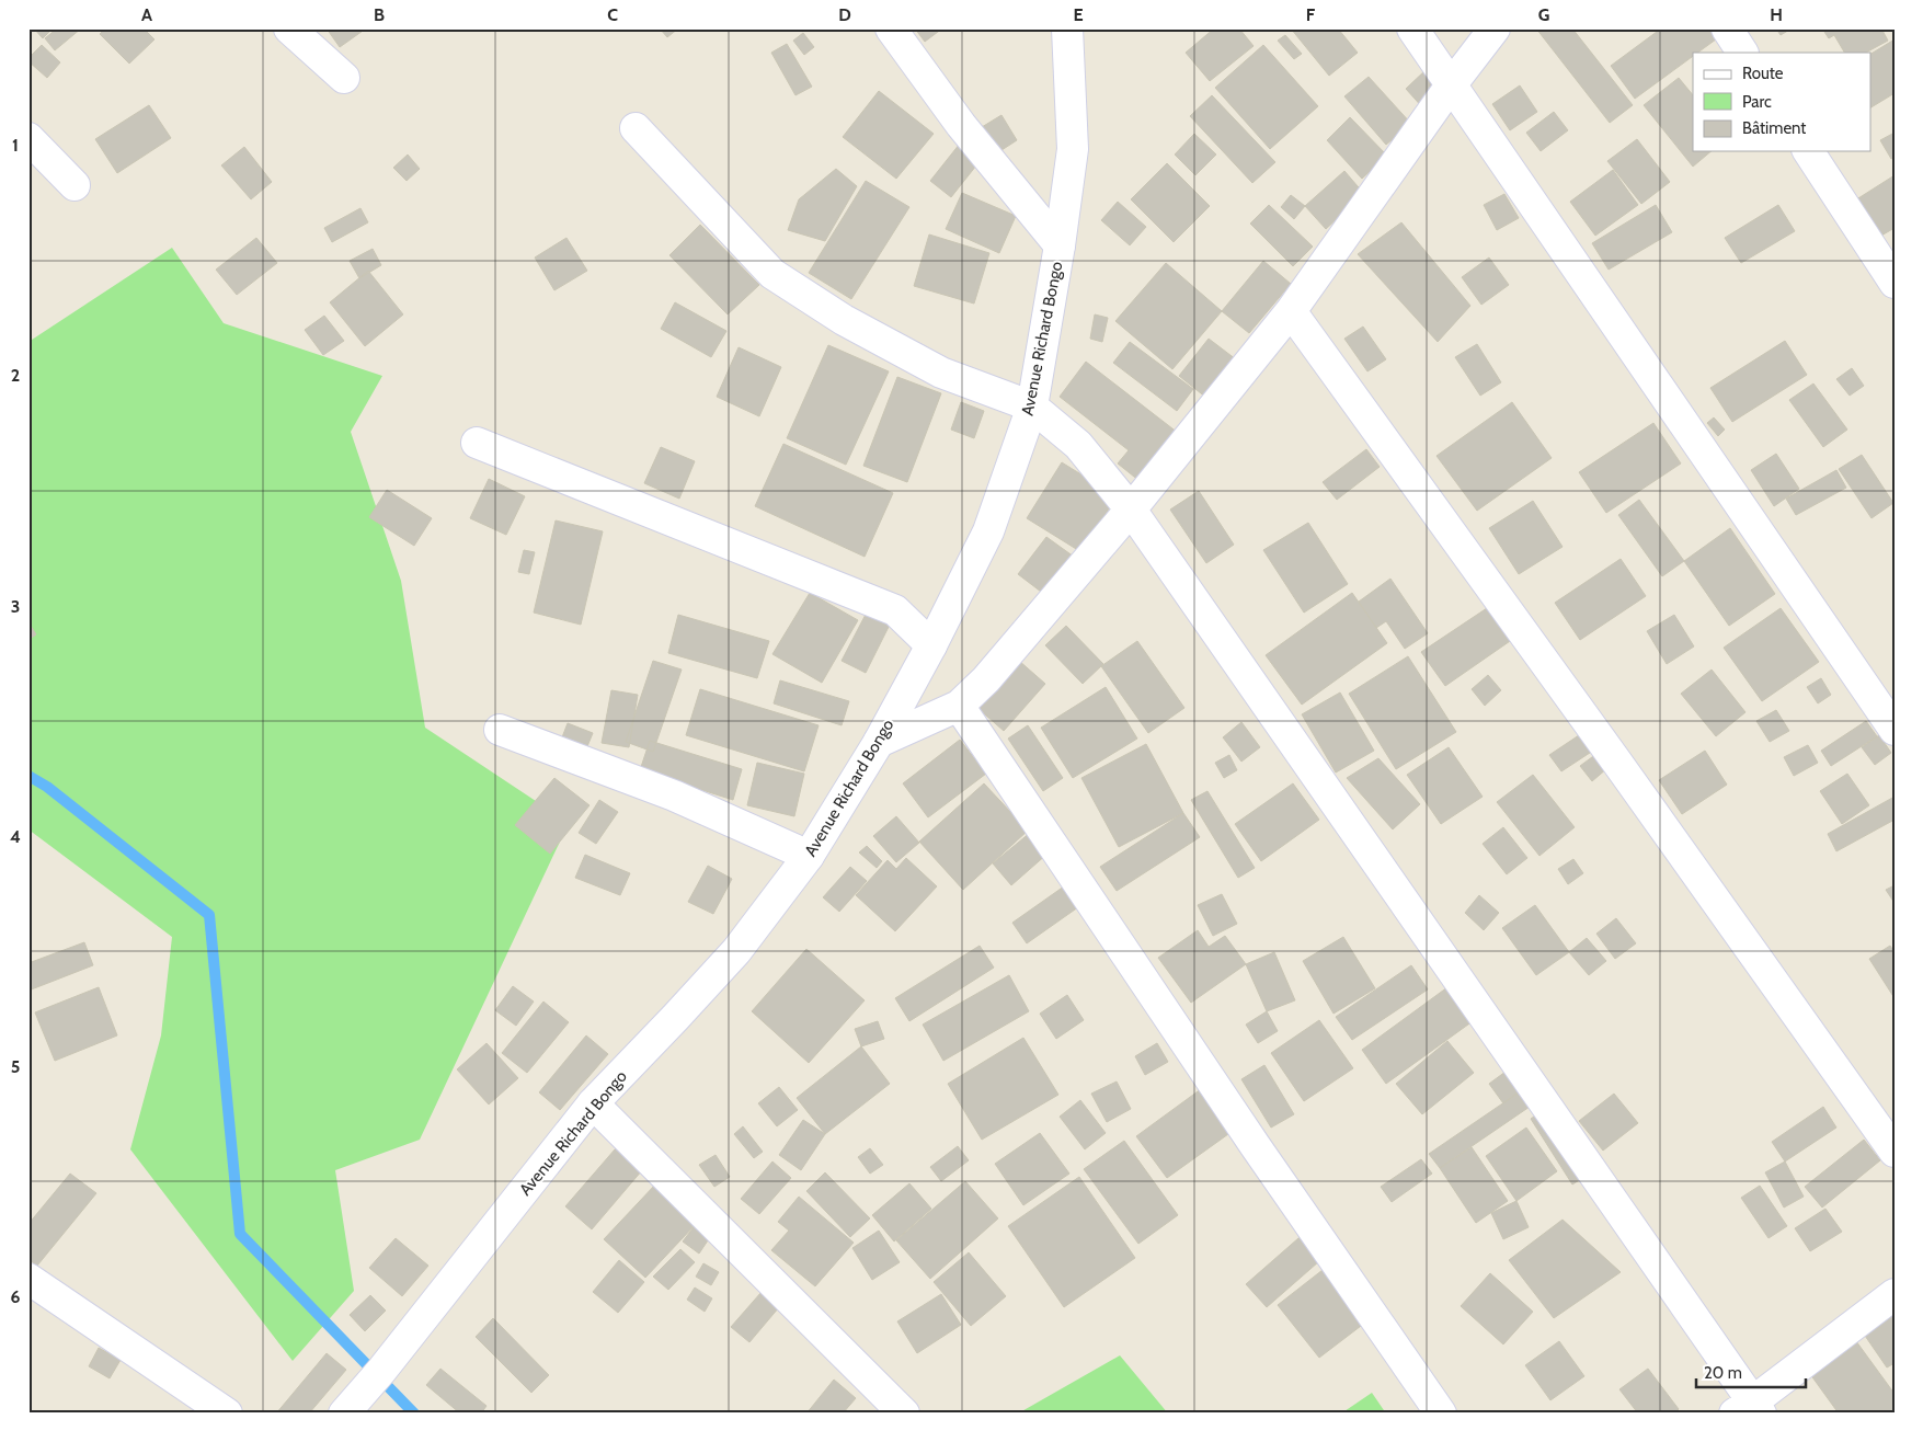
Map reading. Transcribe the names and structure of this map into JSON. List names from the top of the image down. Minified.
{"streets":{"street":["Avenue Richard Bongo"]},"legend":["Route","Parc","Bâtiment"],"scale_bar":"20 m","grid":{"columns":["A","B","C","D","E","F","G","H"],"rows":["1","2","3","4","5","6"]}}
